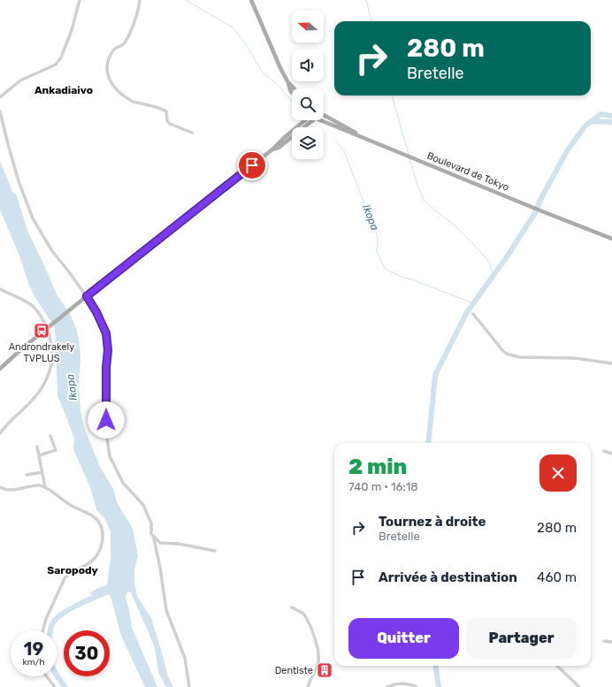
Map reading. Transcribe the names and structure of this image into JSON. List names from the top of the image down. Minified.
{"streets":{"main road":["Boulevard de Tokyo"]},"districts":["Ankadiaivo","Saropody"],"water":["Ikopa"],"places":{"bus stop":["Androndrakely TVPLUS"],"building":["Dentiste"]},"north":"left","page":{"turn":["280 m","Bretelle"],"heading":["2 min","740 m · 16:18"],"list":[{"name":"Tournez à droite","note":"Bretelle","value":"280 m"},{"name":"Arrivée à destination","value":"460 m"}],"buttons":["Quitter","Partager"],"speed":"19 km/h","limit":"30"}}
